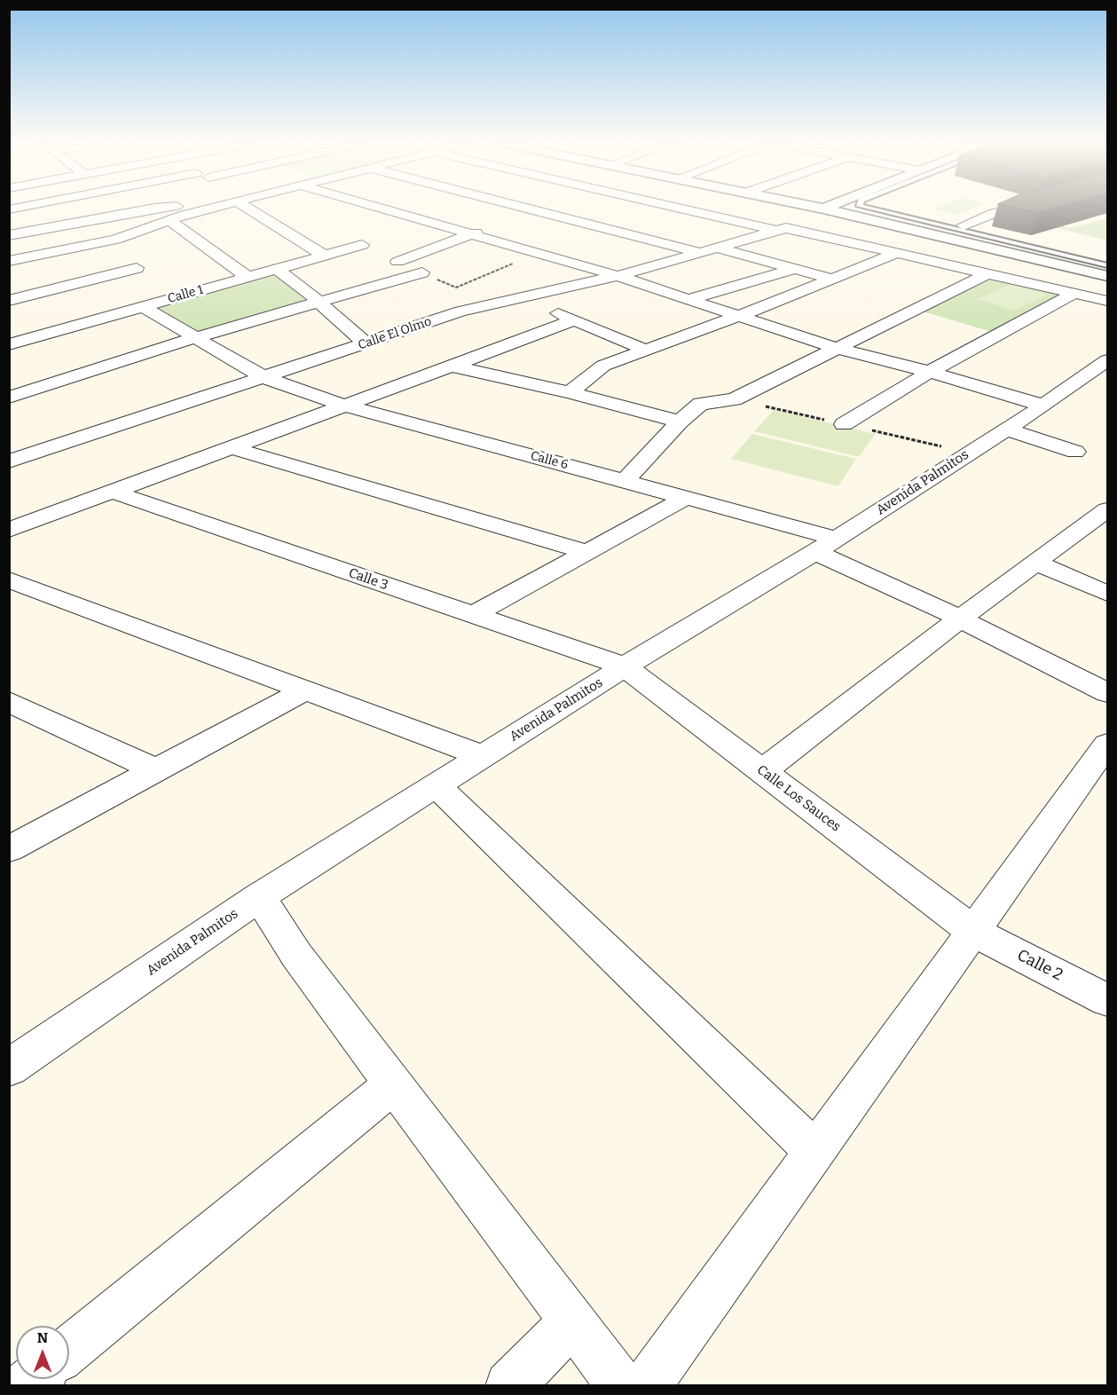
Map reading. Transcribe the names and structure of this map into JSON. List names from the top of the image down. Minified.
{"streets":{"street":["Calle 1","Calle El Olmo","Calle 6","Avenida Palmitos","Calle 3","Calle Los Sauces","Calle 2"]},"crossings":[["Calle 1","Calle 6"],["Calle El Olmo","Calle 6"],["Calle 6","Avenida Palmitos"],["Avenida Palmitos","Calle 3"],["Avenida Palmitos","Calle Los Sauces"],["Calle 3","Calle Los Sauces"],["Calle Los Sauces","Calle 2"]],"north":"top"}
